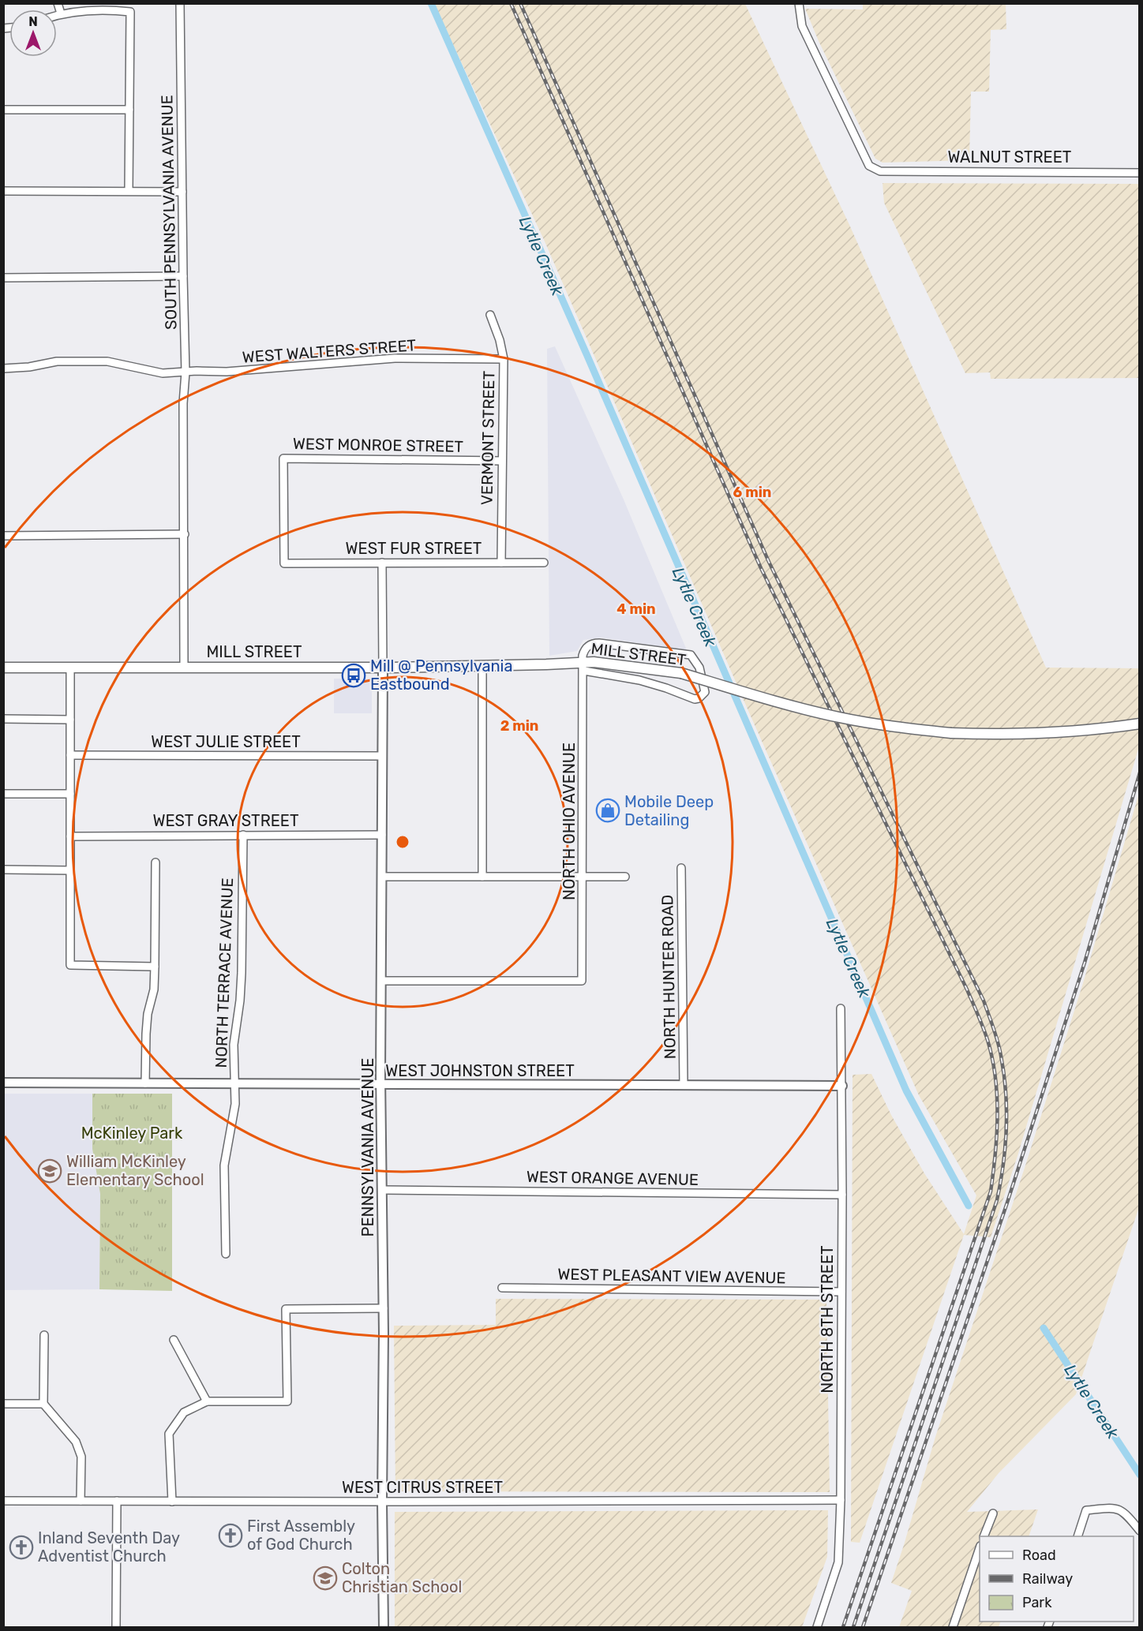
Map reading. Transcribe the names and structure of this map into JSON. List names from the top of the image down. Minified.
{"streets":{"main road":["MILL STREET"],"street":["WALNUT STREET","SOUTH PENNSYLVANIA AVENUE","WEST WALTERS STREET","VERMONT STREET","WEST MONROE STREET","WEST FUR STREET","WEST JULIE STREET","WEST GRAY STREET","NORTH OHIO AVENUE","NORTH TERRACE AVENUE","NORTH HUNTER ROAD","WEST JOHNSTON STREET","PENNSYLVANIA AVENUE","WEST ORANGE AVENUE","WEST PLEASANT VIEW AVENUE","NORTH 8TH STREET","WEST CITRUS STREET"]},"crossings":[["SOUTH PENNSYLVANIA AVENUE","WEST WALTERS STREET"],["SOUTH PENNSYLVANIA AVENUE","MILL STREET"],["WEST WALTERS STREET","VERMONT STREET"],["VERMONT STREET","WEST MONROE STREET"],["VERMONT STREET","WEST FUR STREET"],["WEST MONROE STREET","WEST FUR STREET"],["MILL STREET","NORTH OHIO AVENUE"],["MILL STREET","PENNSYLVANIA AVENUE"],["WEST JULIE STREET","PENNSYLVANIA AVENUE"],["WEST GRAY STREET","NORTH TERRACE AVENUE"],["WEST GRAY STREET","PENNSYLVANIA AVENUE"],["NORTH OHIO AVENUE","PENNSYLVANIA AVENUE"],["NORTH TERRACE AVENUE","WEST JOHNSTON STREET"],["NORTH HUNTER ROAD","WEST JOHNSTON STREET"],["WEST JOHNSTON STREET","PENNSYLVANIA AVENUE"],["WEST JOHNSTON STREET","NORTH 8TH STREET"],["PENNSYLVANIA AVENUE","WEST ORANGE AVENUE"],["PENNSYLVANIA AVENUE","WEST CITRUS STREET"],["WEST ORANGE AVENUE","NORTH 8TH STREET"],["WEST PLEASANT VIEW AVENUE","NORTH 8TH STREET"],["NORTH 8TH STREET","WEST CITRUS STREET"]],"water":["Lytle Creek"],"parks":["McKinley Park"],"places":{"bus stop":["Mill @ Pennsylvania Eastbound"],"shop":["Mobile Deep Detailing"],"school or university":["William McKinley Elementary School","Colton Christian School"],"church":["First Assembly of God Church","Inland Seventh Day Adventist Church"]},"legend":["Road","Railway","Park"],"north":"top","rings":["6 min","4 min","2 min"]}
